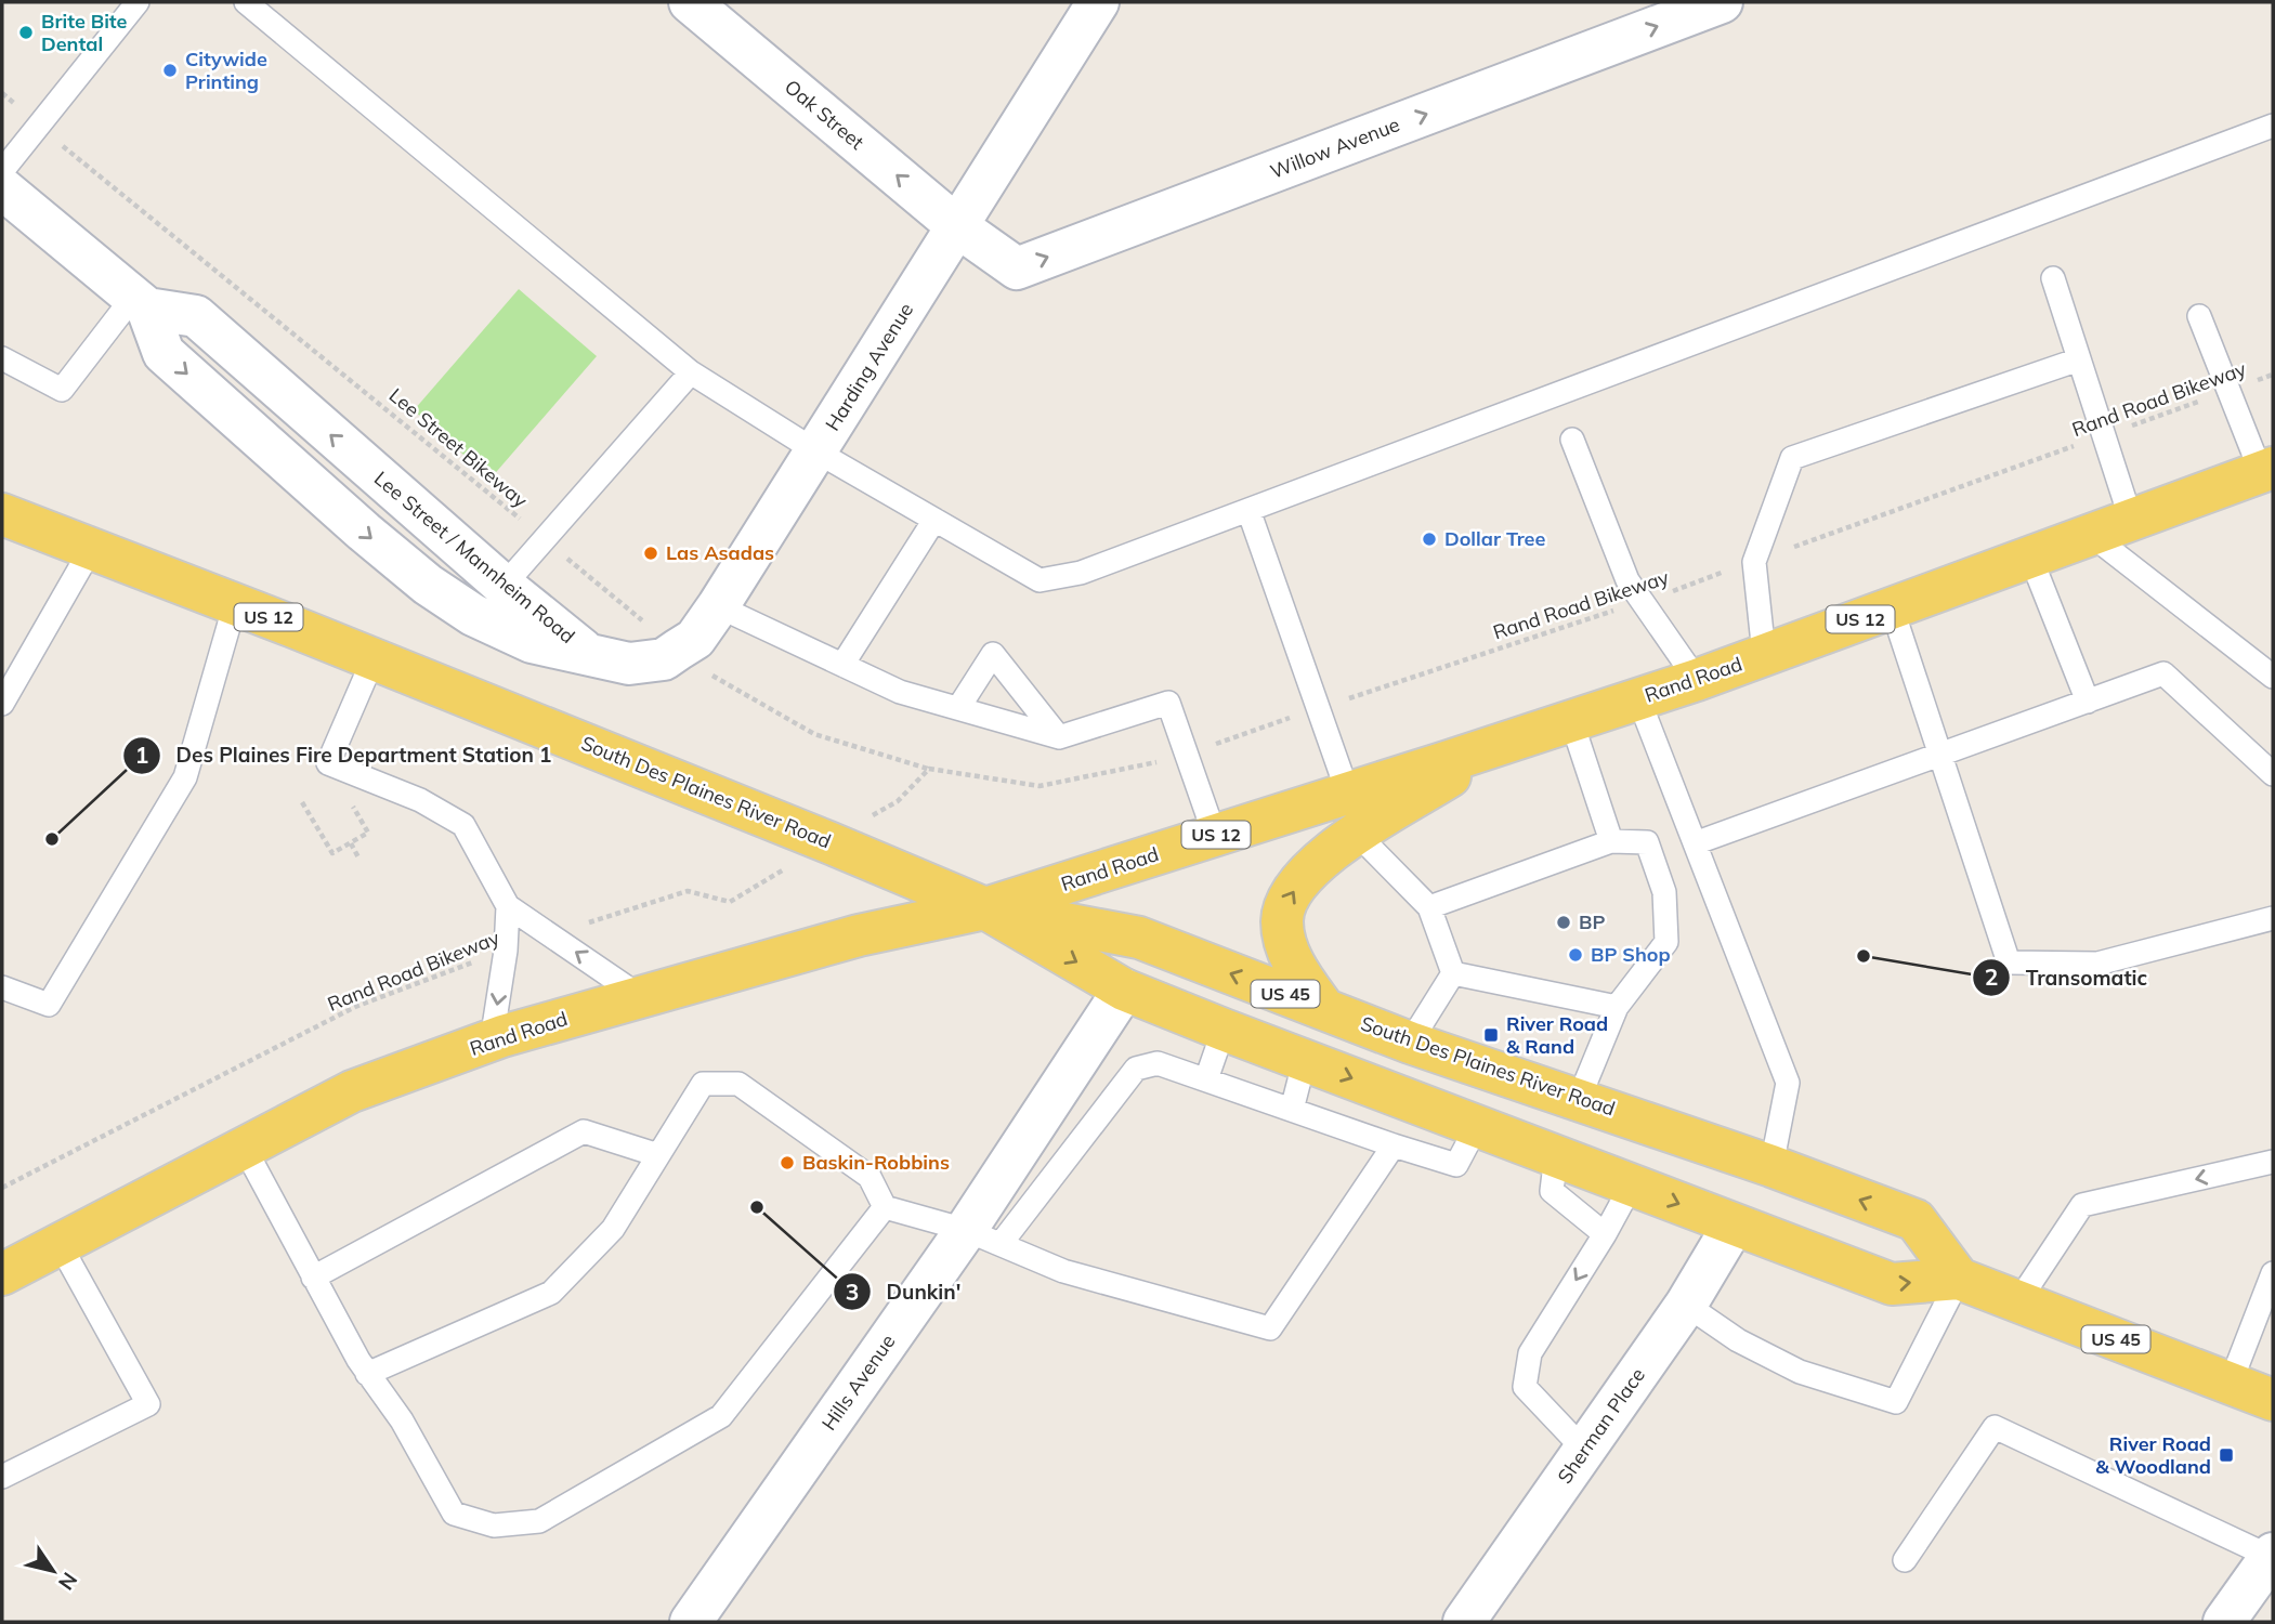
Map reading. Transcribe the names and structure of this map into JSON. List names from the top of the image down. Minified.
{"streets":{"main road":["US 12","Rand Road","South Des Plaines River Road","US 45"],"street":["Oak Street","Willow Avenue","Harding Avenue","Lee Street / Mannheim Road","Hills Avenue","Sherman Place"],"path":["Rand Road Bikeway","Lee Street Bikeway"]},"crossings":[["Oak Street","Willow Avenue"],["Oak Street","Harding Avenue"],["Willow Avenue","Harding Avenue"],["Harding Avenue","Lee Street Bikeway"],["Harding Avenue","Lee Street / Mannheim Road"],["Rand Road Bikeway","Lee Street Bikeway"],["Rand Road","South Des Plaines River Road"],["South Des Plaines River Road","Hills Avenue"],["South Des Plaines River Road","Sherman Place"]],"one_way":["Oak Street","Willow Avenue"],"places":{"other":["Brite Bite Dental","Citywide Printing","Dollar Tree","Las Asadas","Des Plaines Fire Department Station 1","BP","BP Shop","Transomatic","Baskin-Robbins","Dunkin'"],"transit":["River Road & Rand","River Road & Woodland"]},"north":"bottom right"}
